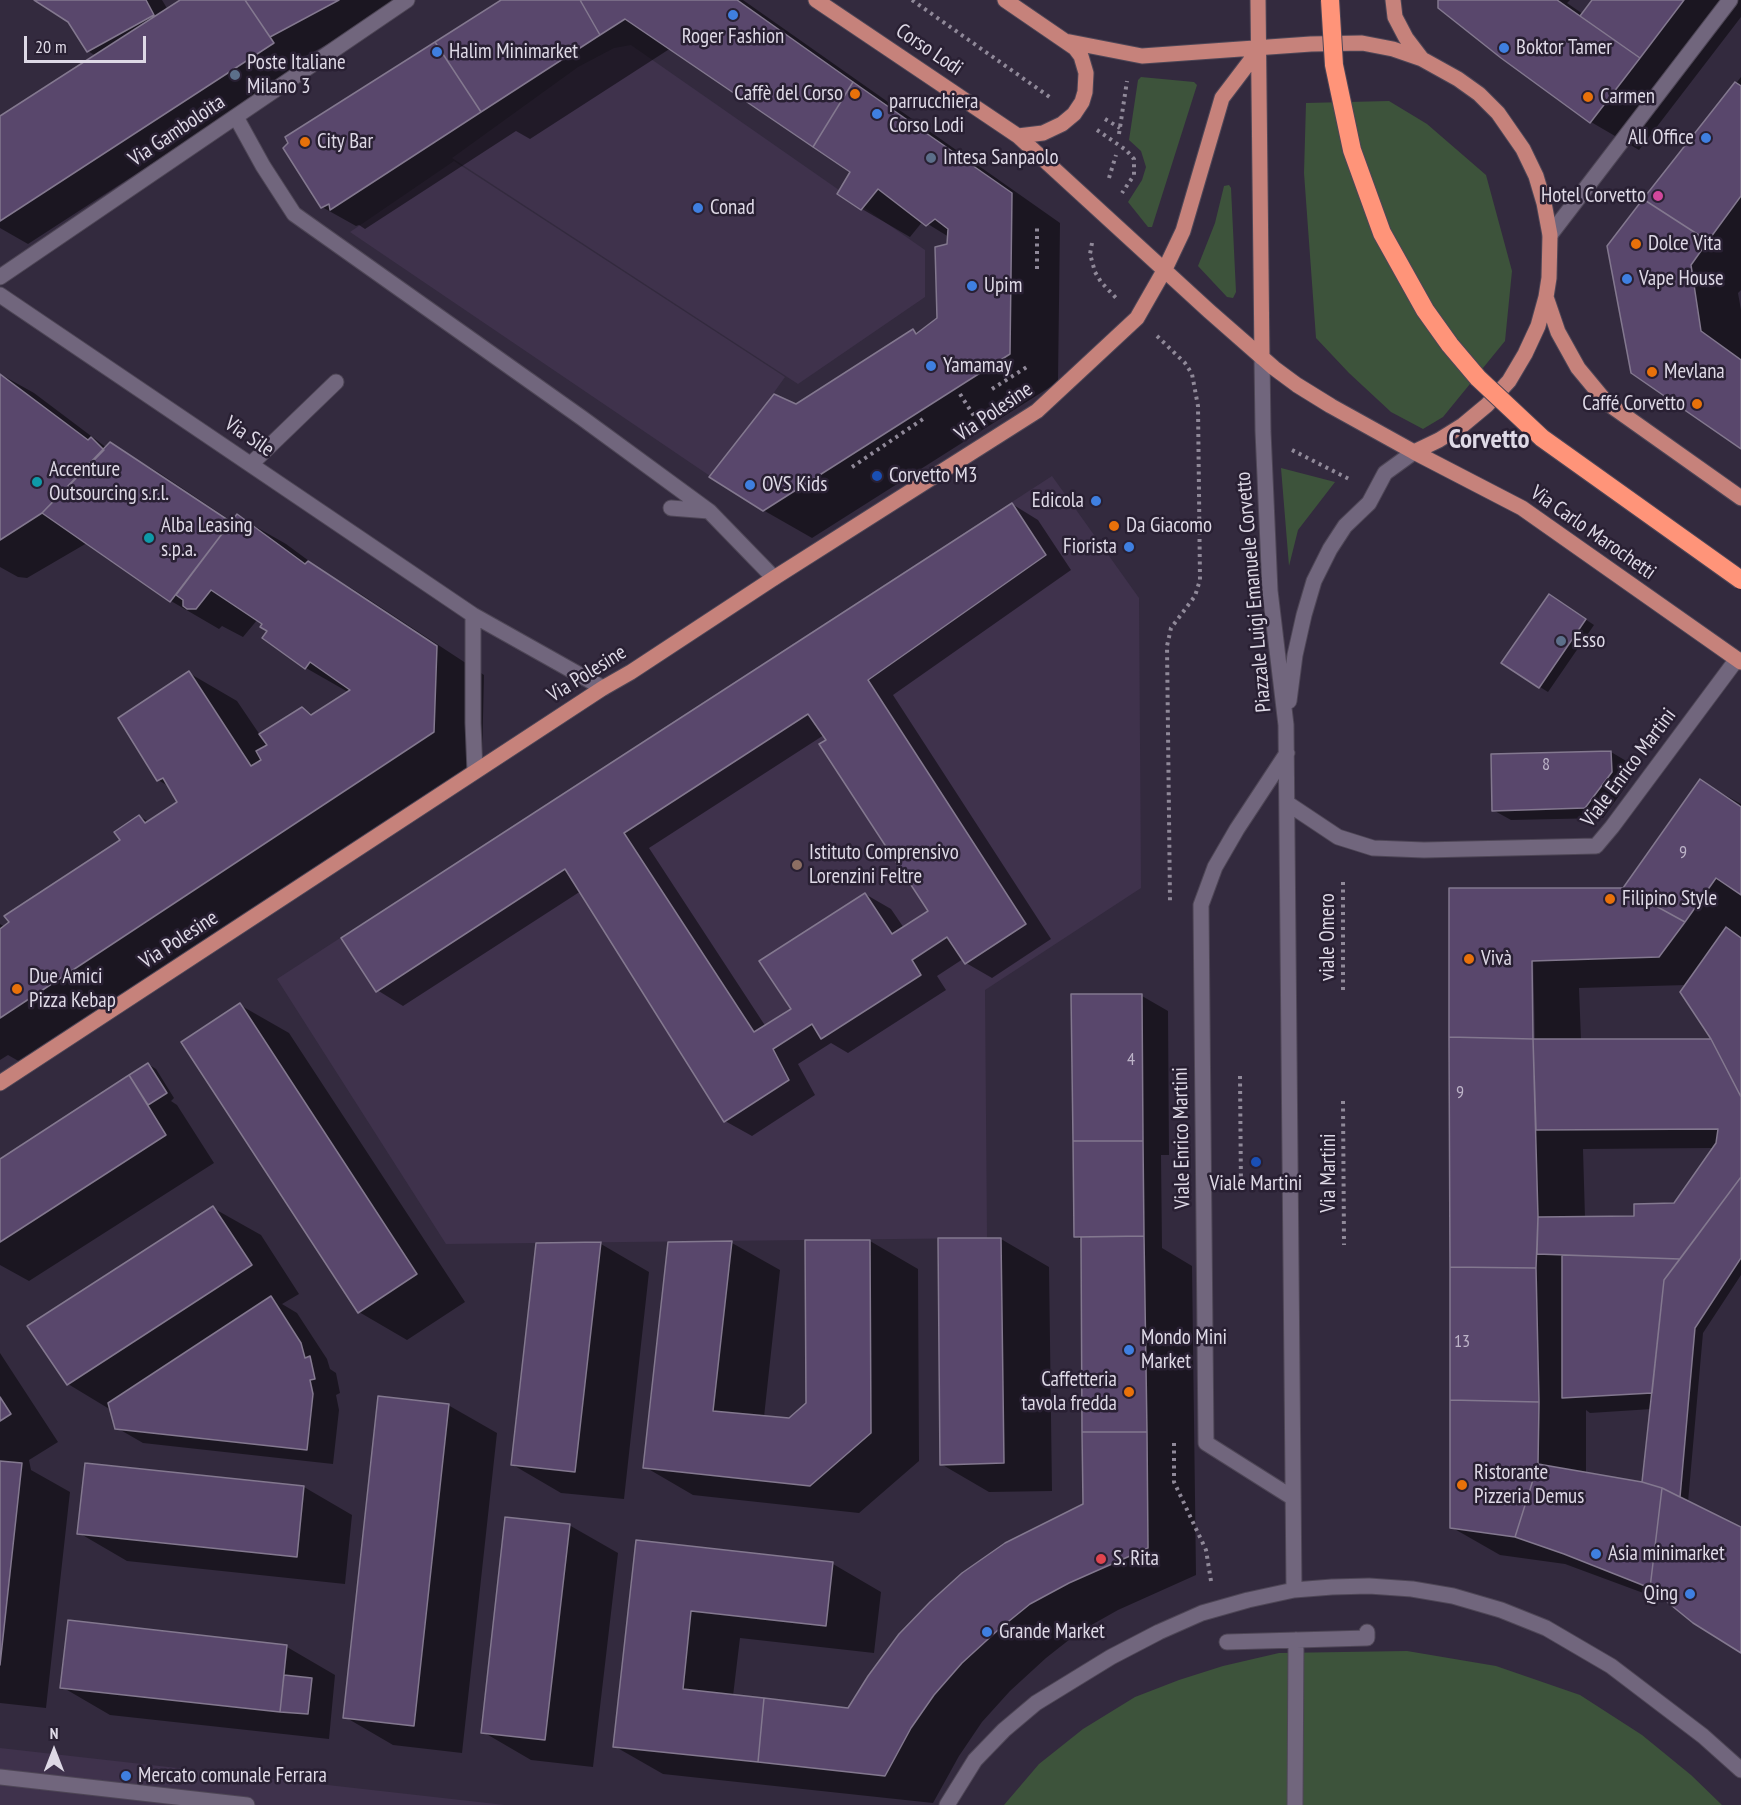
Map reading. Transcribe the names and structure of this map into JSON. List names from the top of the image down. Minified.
{"streets":{"main road":["Corso Lodi","Via Polesine","Via Carlo Marochetti","Piazzale Luigi Emanuele Corvetto"],"street":["Via Gamboloita","Via Sile","Viale Enrico Martini"],"path":["viale Omero","Via Martini"]},"crossings":[["Via Polesine","Via Sile"],["Via Carlo Marochetti","Piazzale Luigi Emanuele Corvetto"],["Via Carlo Marochetti","Viale Enrico Martini"]],"districts":["Corvetto"],"places":["Roger Fashion","Boktor Tamer","Halim Minimarket","Poste Italiane Milano 3","Caffè del Corso","Carmen","parrucchiera Corso Lodi","All Office","City Bar","Intesa Sanpaolo","Hotel Corvetto","Conad","Dolce Vita","Vape House","Upim","Yamamay","Mevlana","Caffé Corvetto","Corvetto M3","Accenture Outsourcing s.r.l.","OVS Kids","Edicola","Da Giacomo","Alba Leasing s.p.a.","Fiorista","Esso","Istituto Comprensivo Lorenzini Feltre","Filipino Style","Vivà","Due Amici Pizza Kebap","Viale Martini","Mondo Mini Market","Caffetteria tavola fredda","Ristorante Pizzeria Demus","Asia minimarket","S. Rita","Qing","Grande Market","Mercato comunale Ferrara"],"house_numbers":["8","9","4","9","13"],"scale_bar":"20 m","north":"top"}
